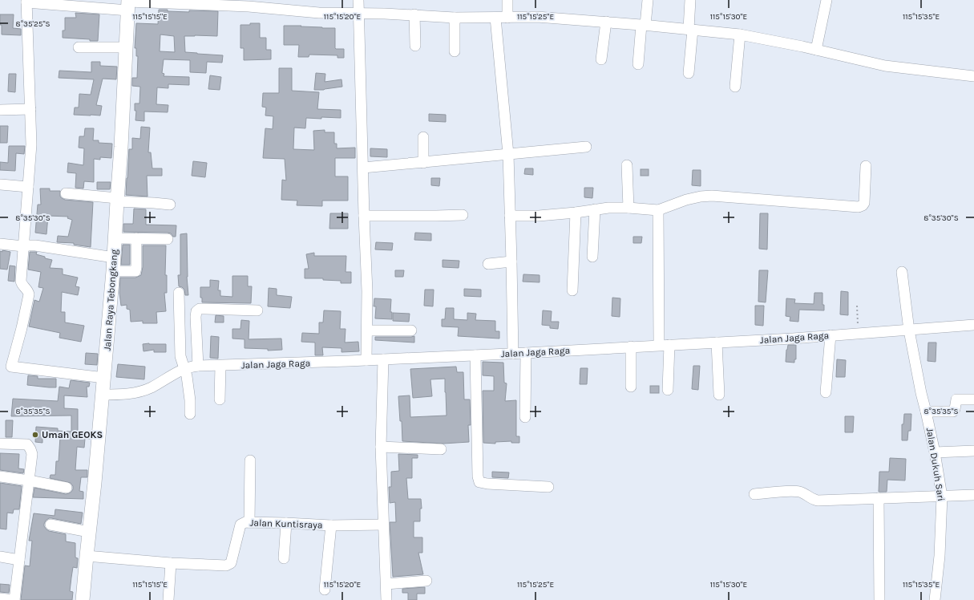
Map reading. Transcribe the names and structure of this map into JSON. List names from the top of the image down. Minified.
{"streets":{"main road":["Jalan Raya Tebongkang"],"street":["Jalan Jaga Raga","Jalan Dukuh Sari","Jalan Kuntisraya"]},"crossings":[["Jalan Raya Tebongkang","Jalan Jaga Raga"],["Jalan Raya Tebongkang","Jalan Kuntisraya"],["Jalan Jaga Raga","Jalan Dukuh Sari"]],"places":["Umah GEOKS"],"coordinates":["115°15'15\"E","115°15'20\"E","115°15'25\"E","115°15'30\"E","115°15'35\"E","8°35'25\"S","8°35'30\"S","8°35'35\"S"]}
